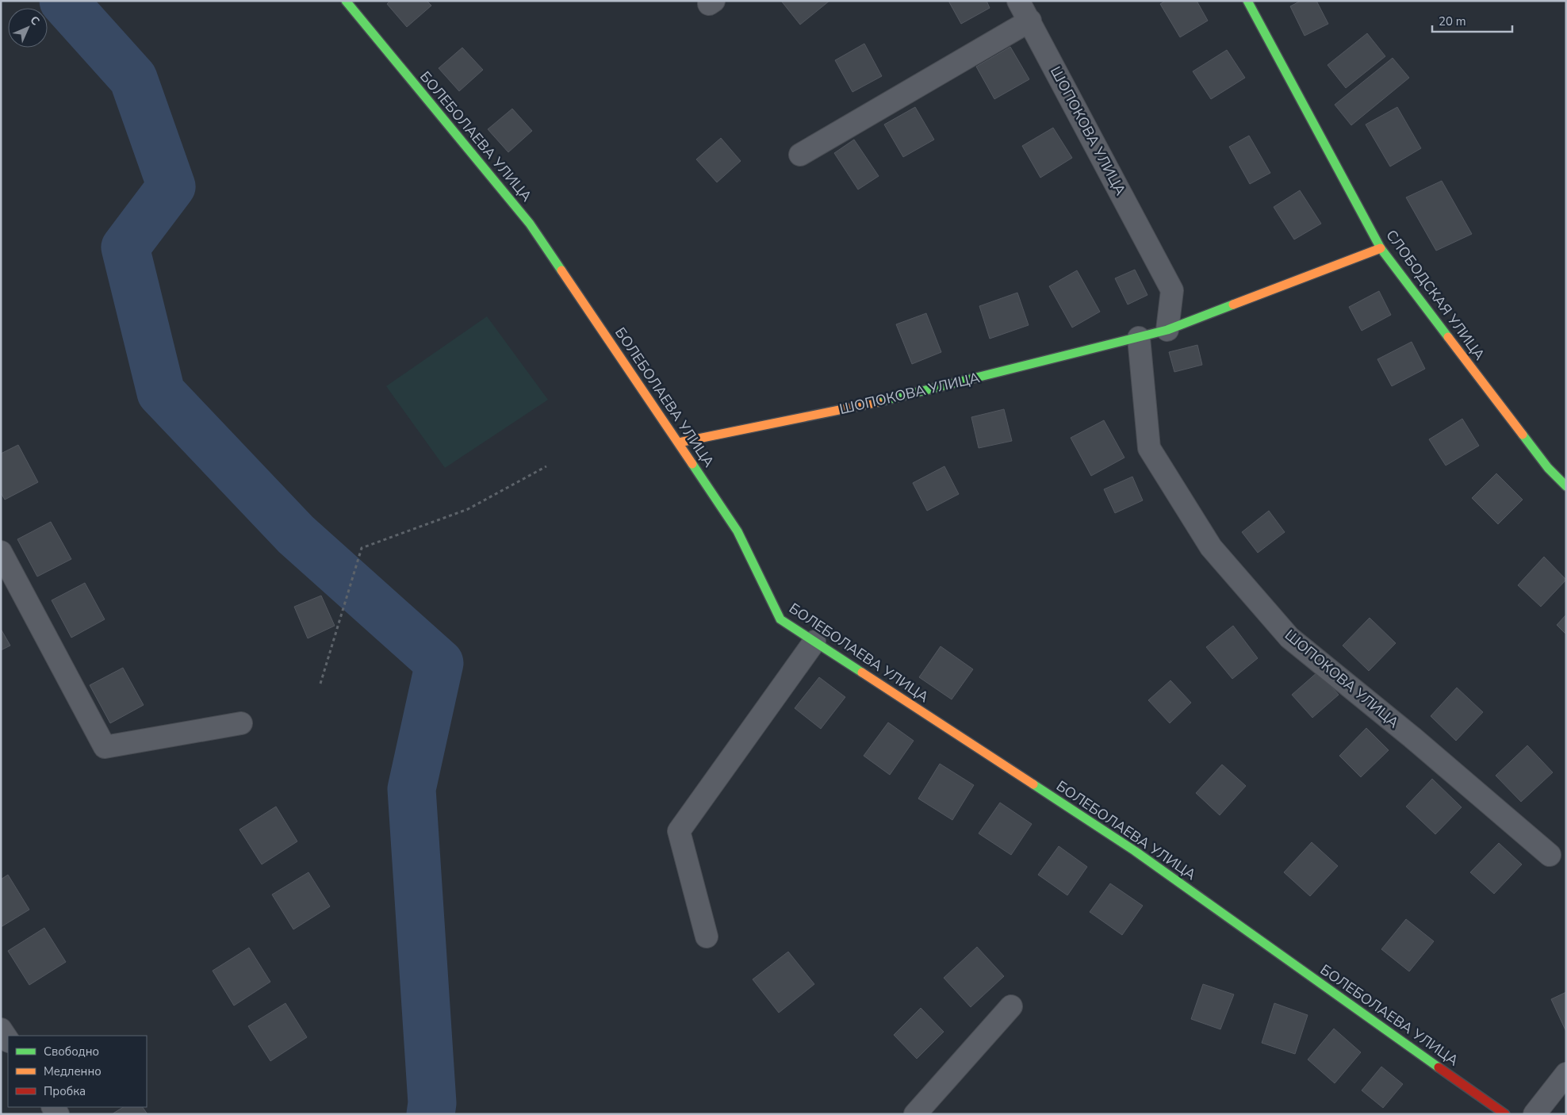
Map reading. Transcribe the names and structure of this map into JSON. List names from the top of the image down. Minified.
{"streets":{"street":["ШОПОКОВА УЛИЦА","БОЛЕБОЛАЕВА УЛИЦА","СЛОБОДСКАЯ УЛИЦА"]},"crossings":[["ШОПОКОВА УЛИЦА","БОЛЕБОЛАЕВА УЛИЦА"],["ШОПОКОВА УЛИЦА","СЛОБОДСКАЯ УЛИЦА"]],"legend":["Свободно","Медленно","Пробка"],"scale_bar":"20 m","north":"top right"}
